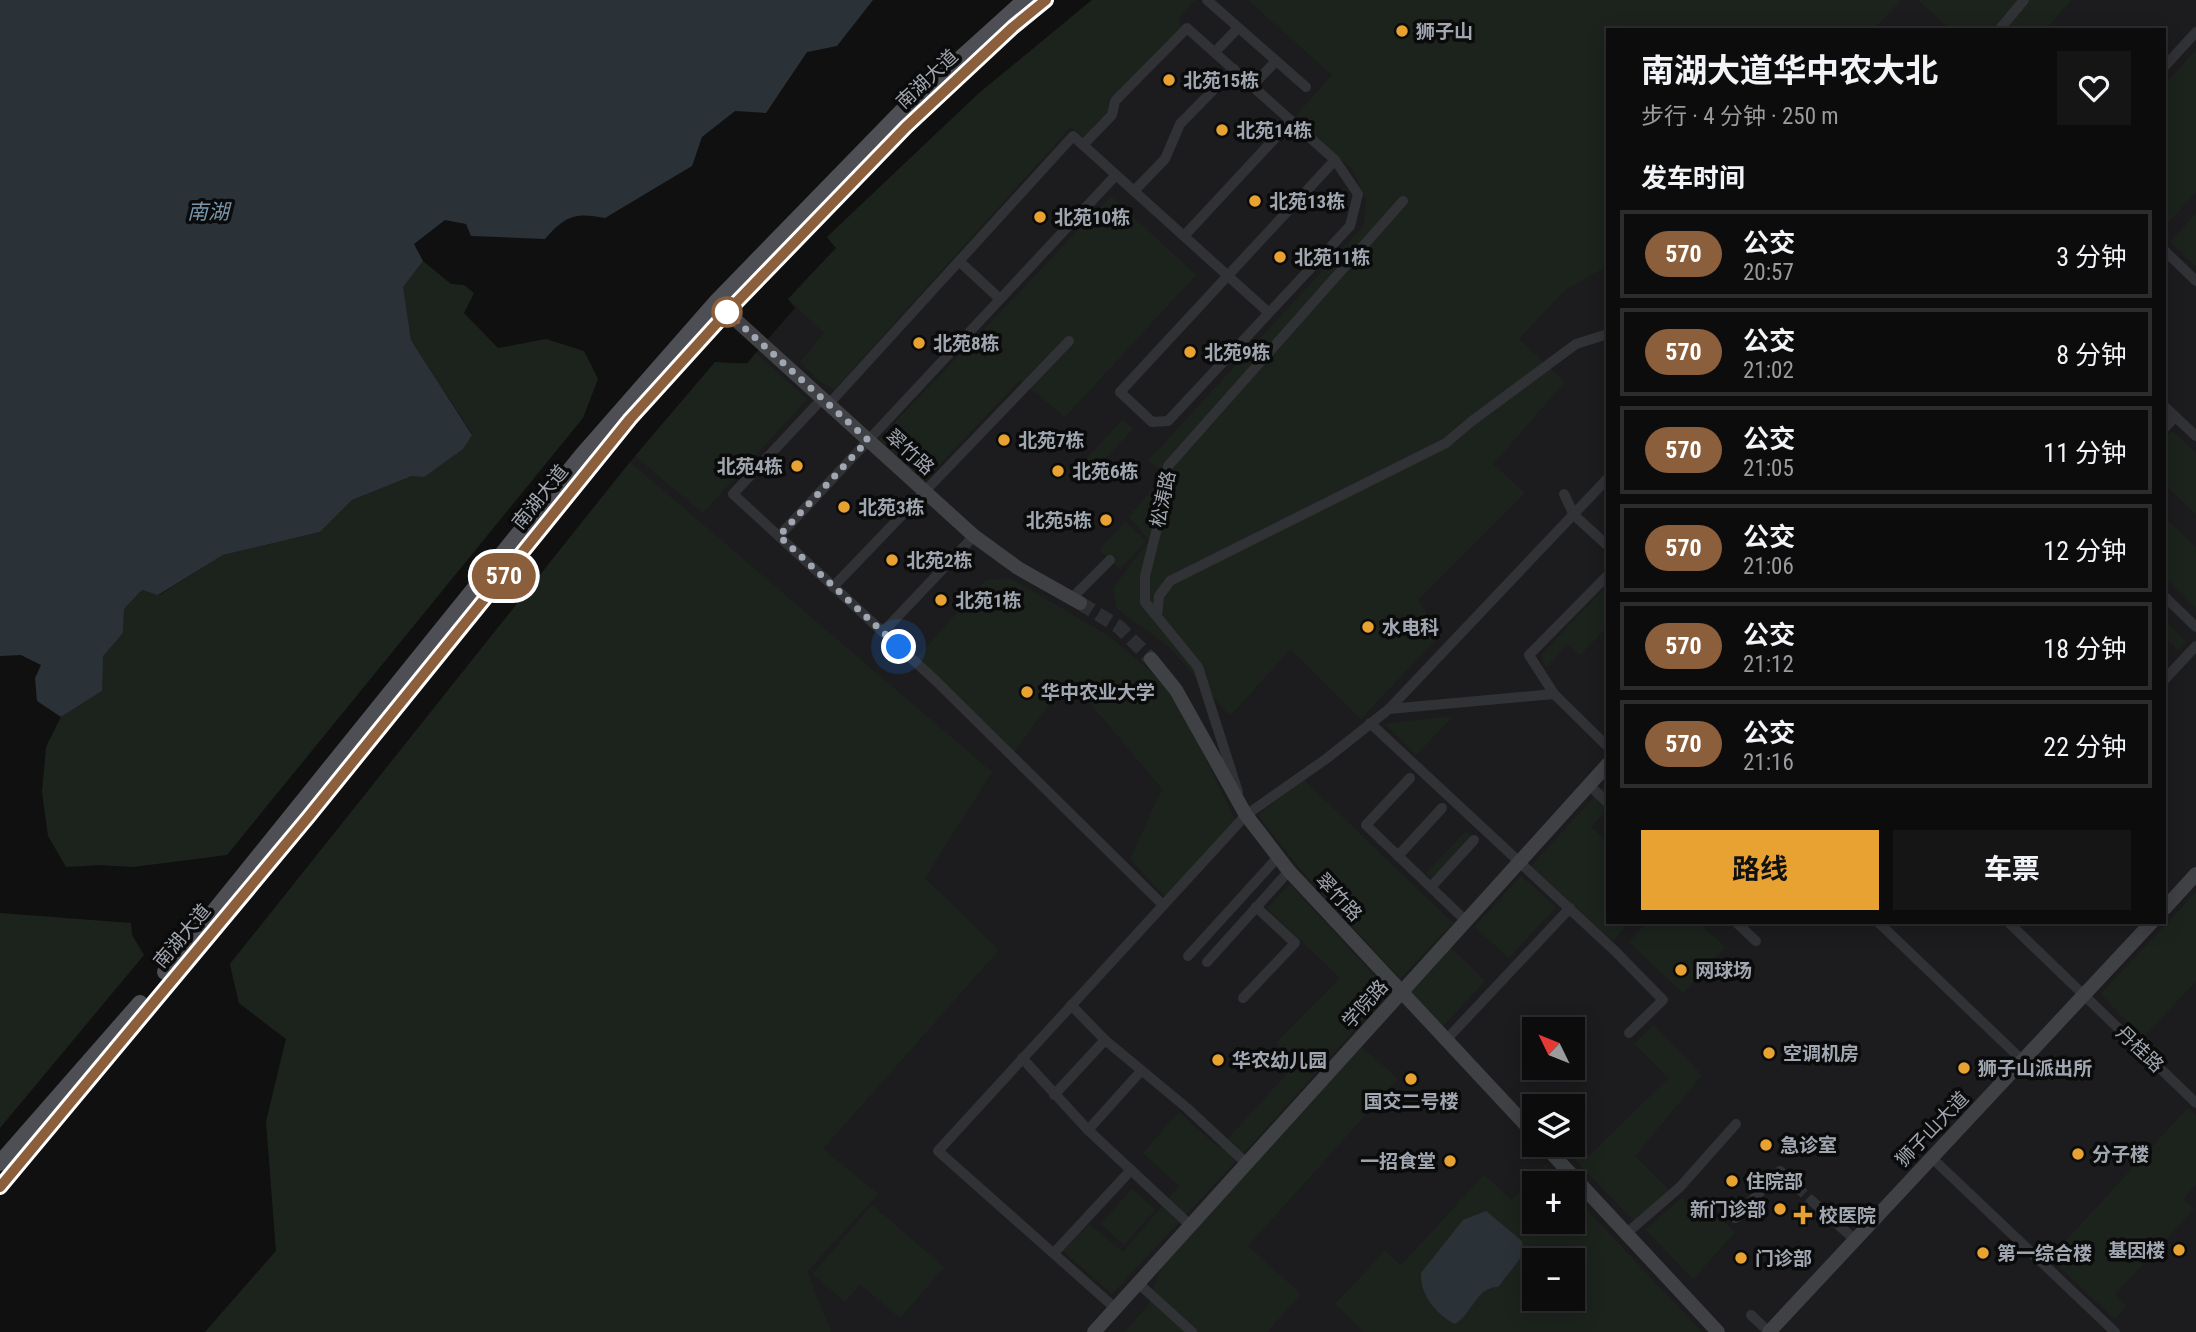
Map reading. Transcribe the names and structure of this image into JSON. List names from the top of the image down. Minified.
{"streets":{"main road":["南湖大道"],"street":["翠竹路","松涛路","学院路","丹桂路","狮子山大道"]},"crossings":[["南湖大道","翠竹路"],["翠竹路","松涛路"],["翠竹路","学院路"],["丹桂路","狮子山大道"]],"water":["南湖"],"places":{"other":["狮子山","北苑15栋","北苑14栋","北苑13栋","北苑10栋","北苑11栋","北苑8栋","北苑9栋","北苑7栋","北苑4栋","北苑6栋","北苑3栋","北苑5栋","北苑2栋","北苑1栋","水电科","华中农业大学","网球场","空调机房","华农幼儿园","狮子山派出所","国交二号楼","急诊室","分子楼","一招食堂","住院部","新门诊部","基因楼","第一综合楼","门诊部"],"health":["校医院"]},"lines":["bus line 570"],"north":"top left","page":{"on_map":"570","heading":[["南湖大道华中农大北","步行 · 4 分钟 · 250 m"],"发车时间"],"list":[{"mark":"570","name":"公交","note":"20:57","value":"3 分钟"},{"mark":"570","name":"公交","note":"21:02","value":"8 分钟"},{"mark":"570","name":"公交","note":"21:05","value":"11 分钟"},{"mark":"570","name":"公交","note":"21:06","value":"12 分钟"},{"mark":"570","name":"公交","note":"21:12","value":"18 分钟"},{"mark":"570","name":"公交","note":"21:16","value":"22 分钟"}],"buttons":["路线","车票"],"map_buttons":["+","−"]}}
